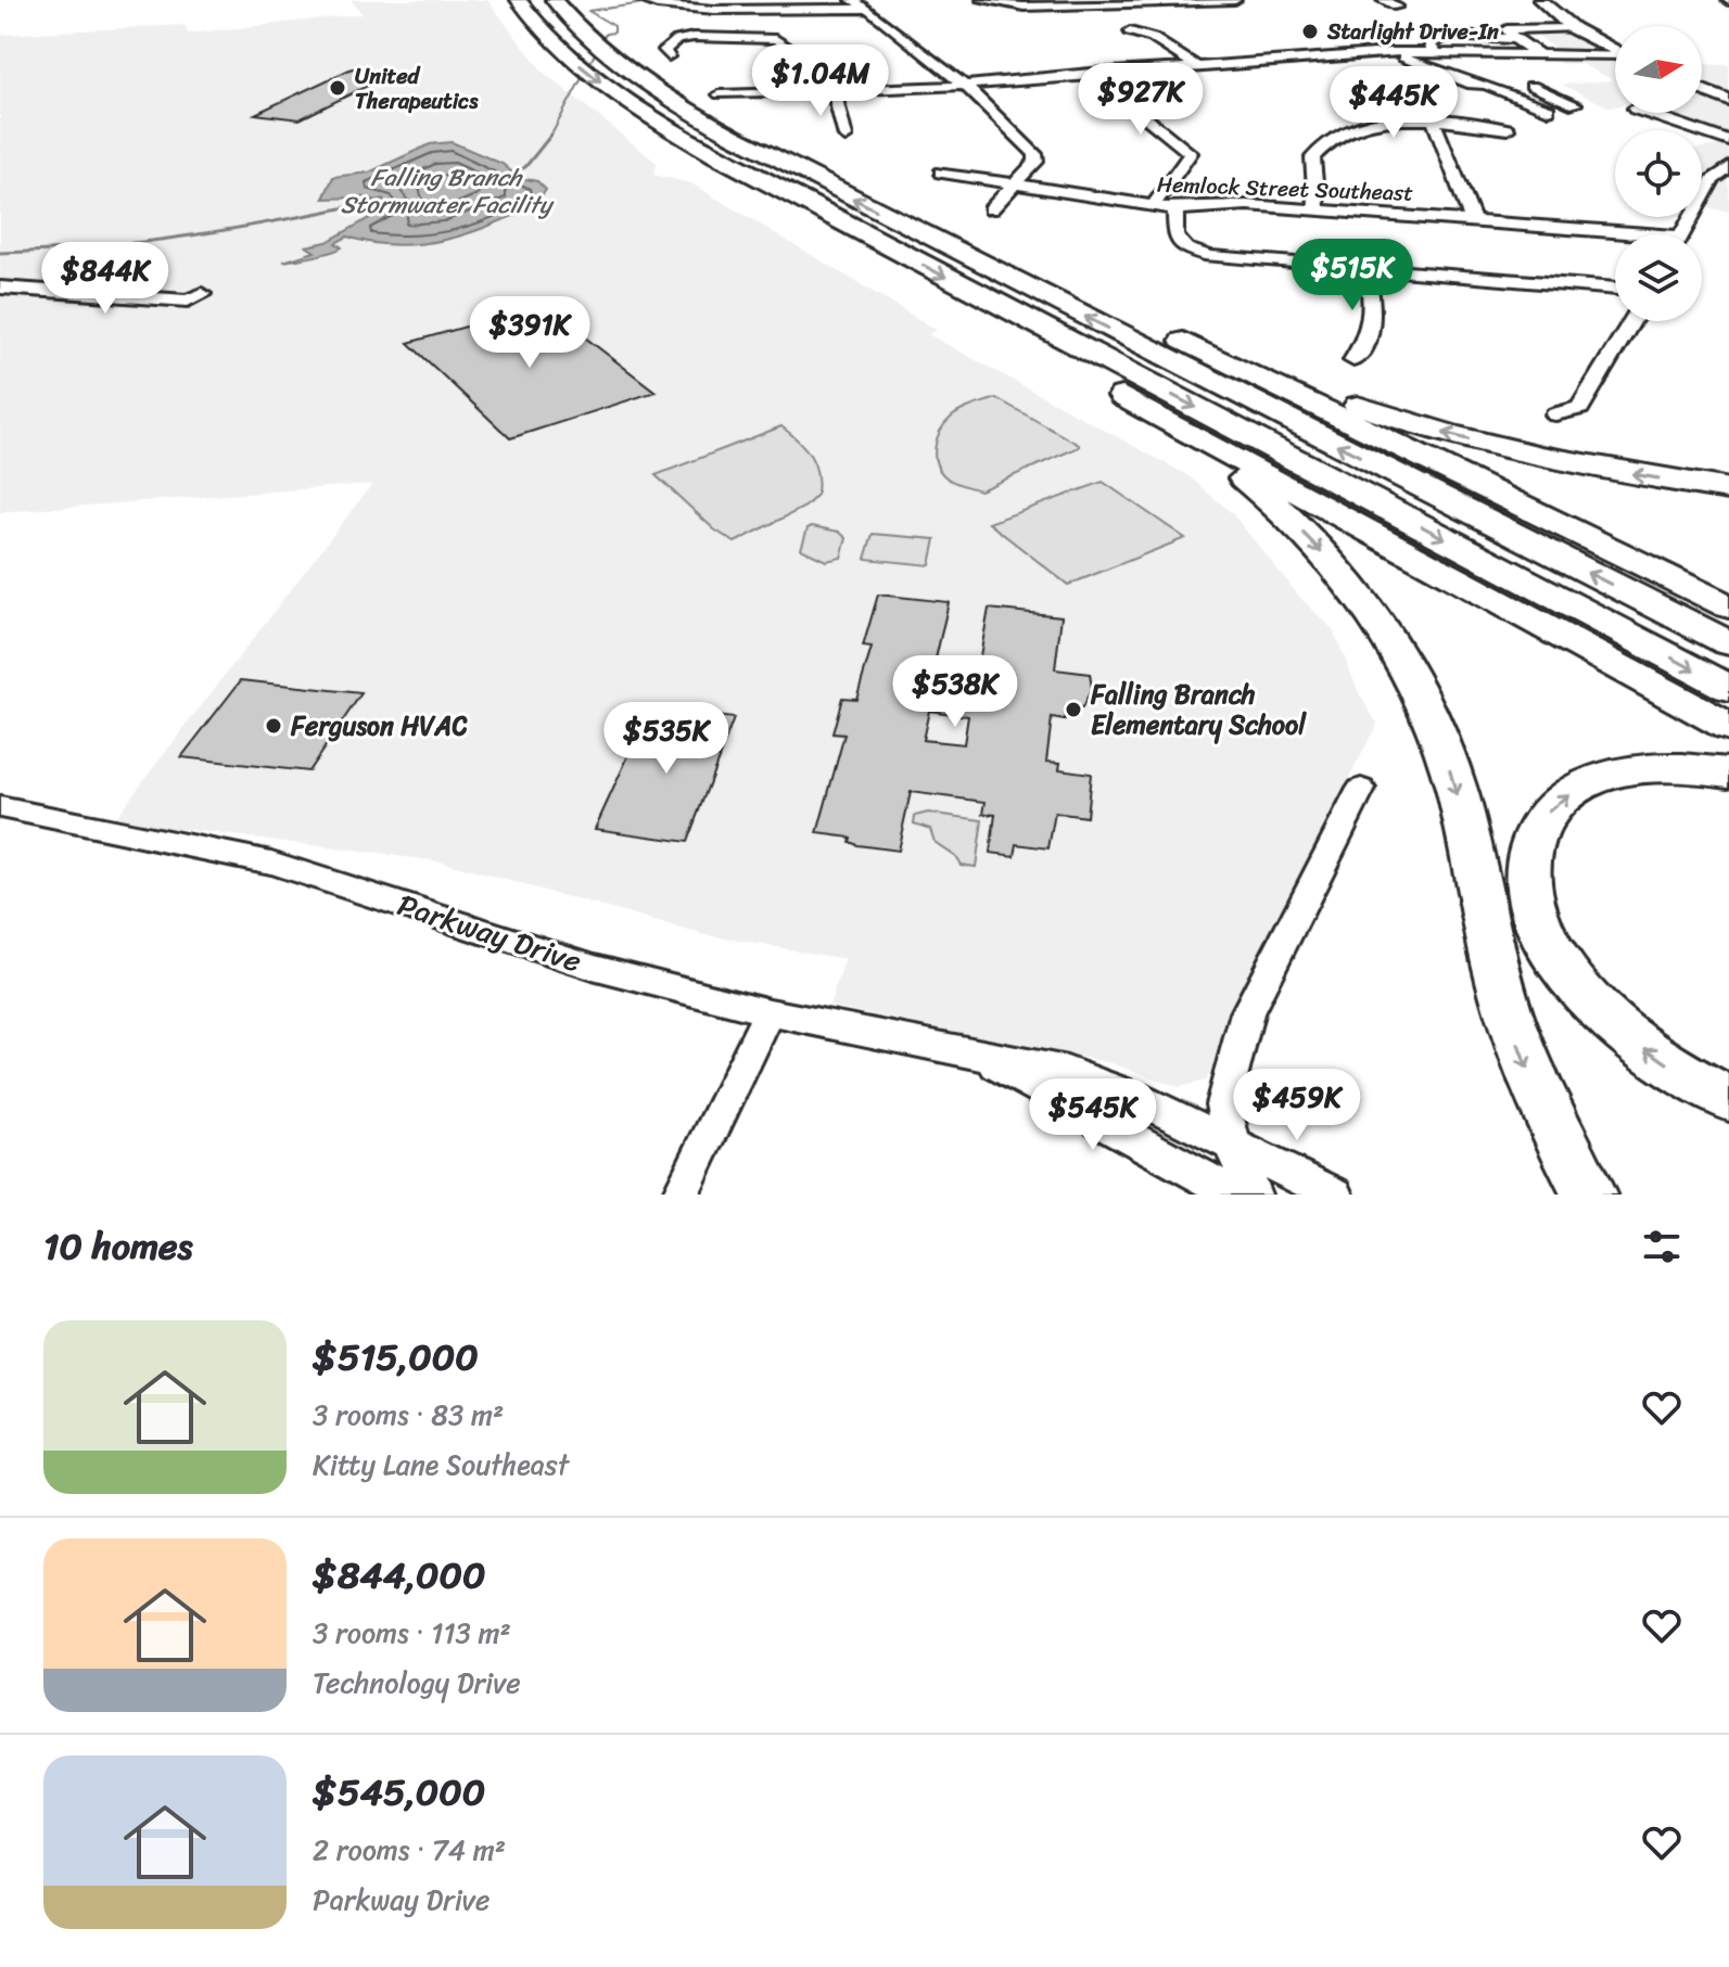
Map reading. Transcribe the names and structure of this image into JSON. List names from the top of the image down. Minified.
{"streets":{"street":["Hemlock Street Southeast","Parkway Drive"]},"water":["Falling Branch Stormwater Facility"],"places":["Starlight Drive-In","United Therapeutics","Falling Branch Elementary School","Ferguson HVAC"],"north":"right","page":{"price":["$1.04M","$927K","$445K","$515K","$844K","$391K","$538K","$535K","$459K","$545K"],"heading":"10 homes","list":[{"name":"$515,000","note":"3 rooms · 83 m² · Kitty Lane Southeast"},{"name":"$844,000","note":"3 rooms · 113 m² · Technology Drive"},{"name":"$545,000","note":"2 rooms · 74 m² · Parkway Drive"}]}}
